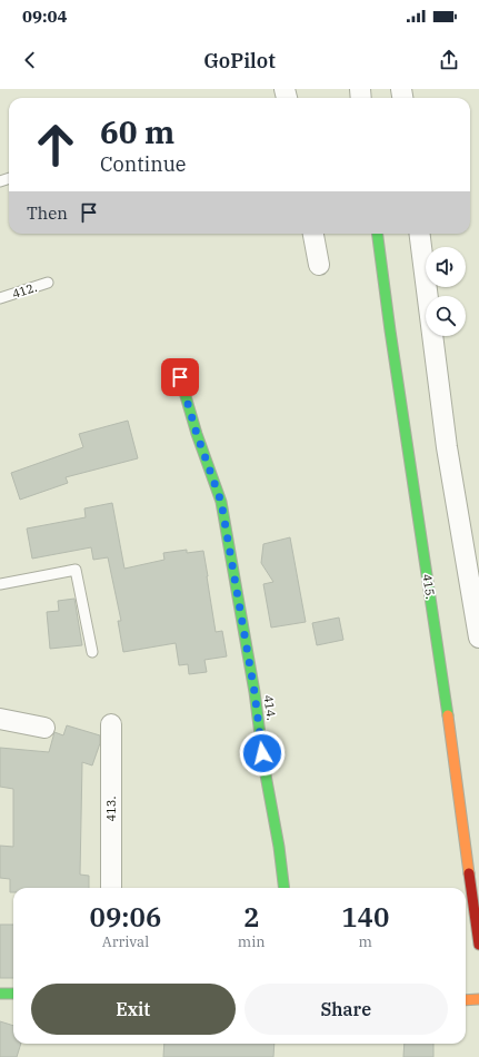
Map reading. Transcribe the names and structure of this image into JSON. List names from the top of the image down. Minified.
{"streets":{"street":["415.","414.","413."],"lane":["412."]},"page":{"status":"09:04","header":"GoPilot","turn":["60 m","Continue"],"then":"Then","eta":["09:06","Arrival","2","min","140","m"],"buttons":["Exit","Share"]}}
